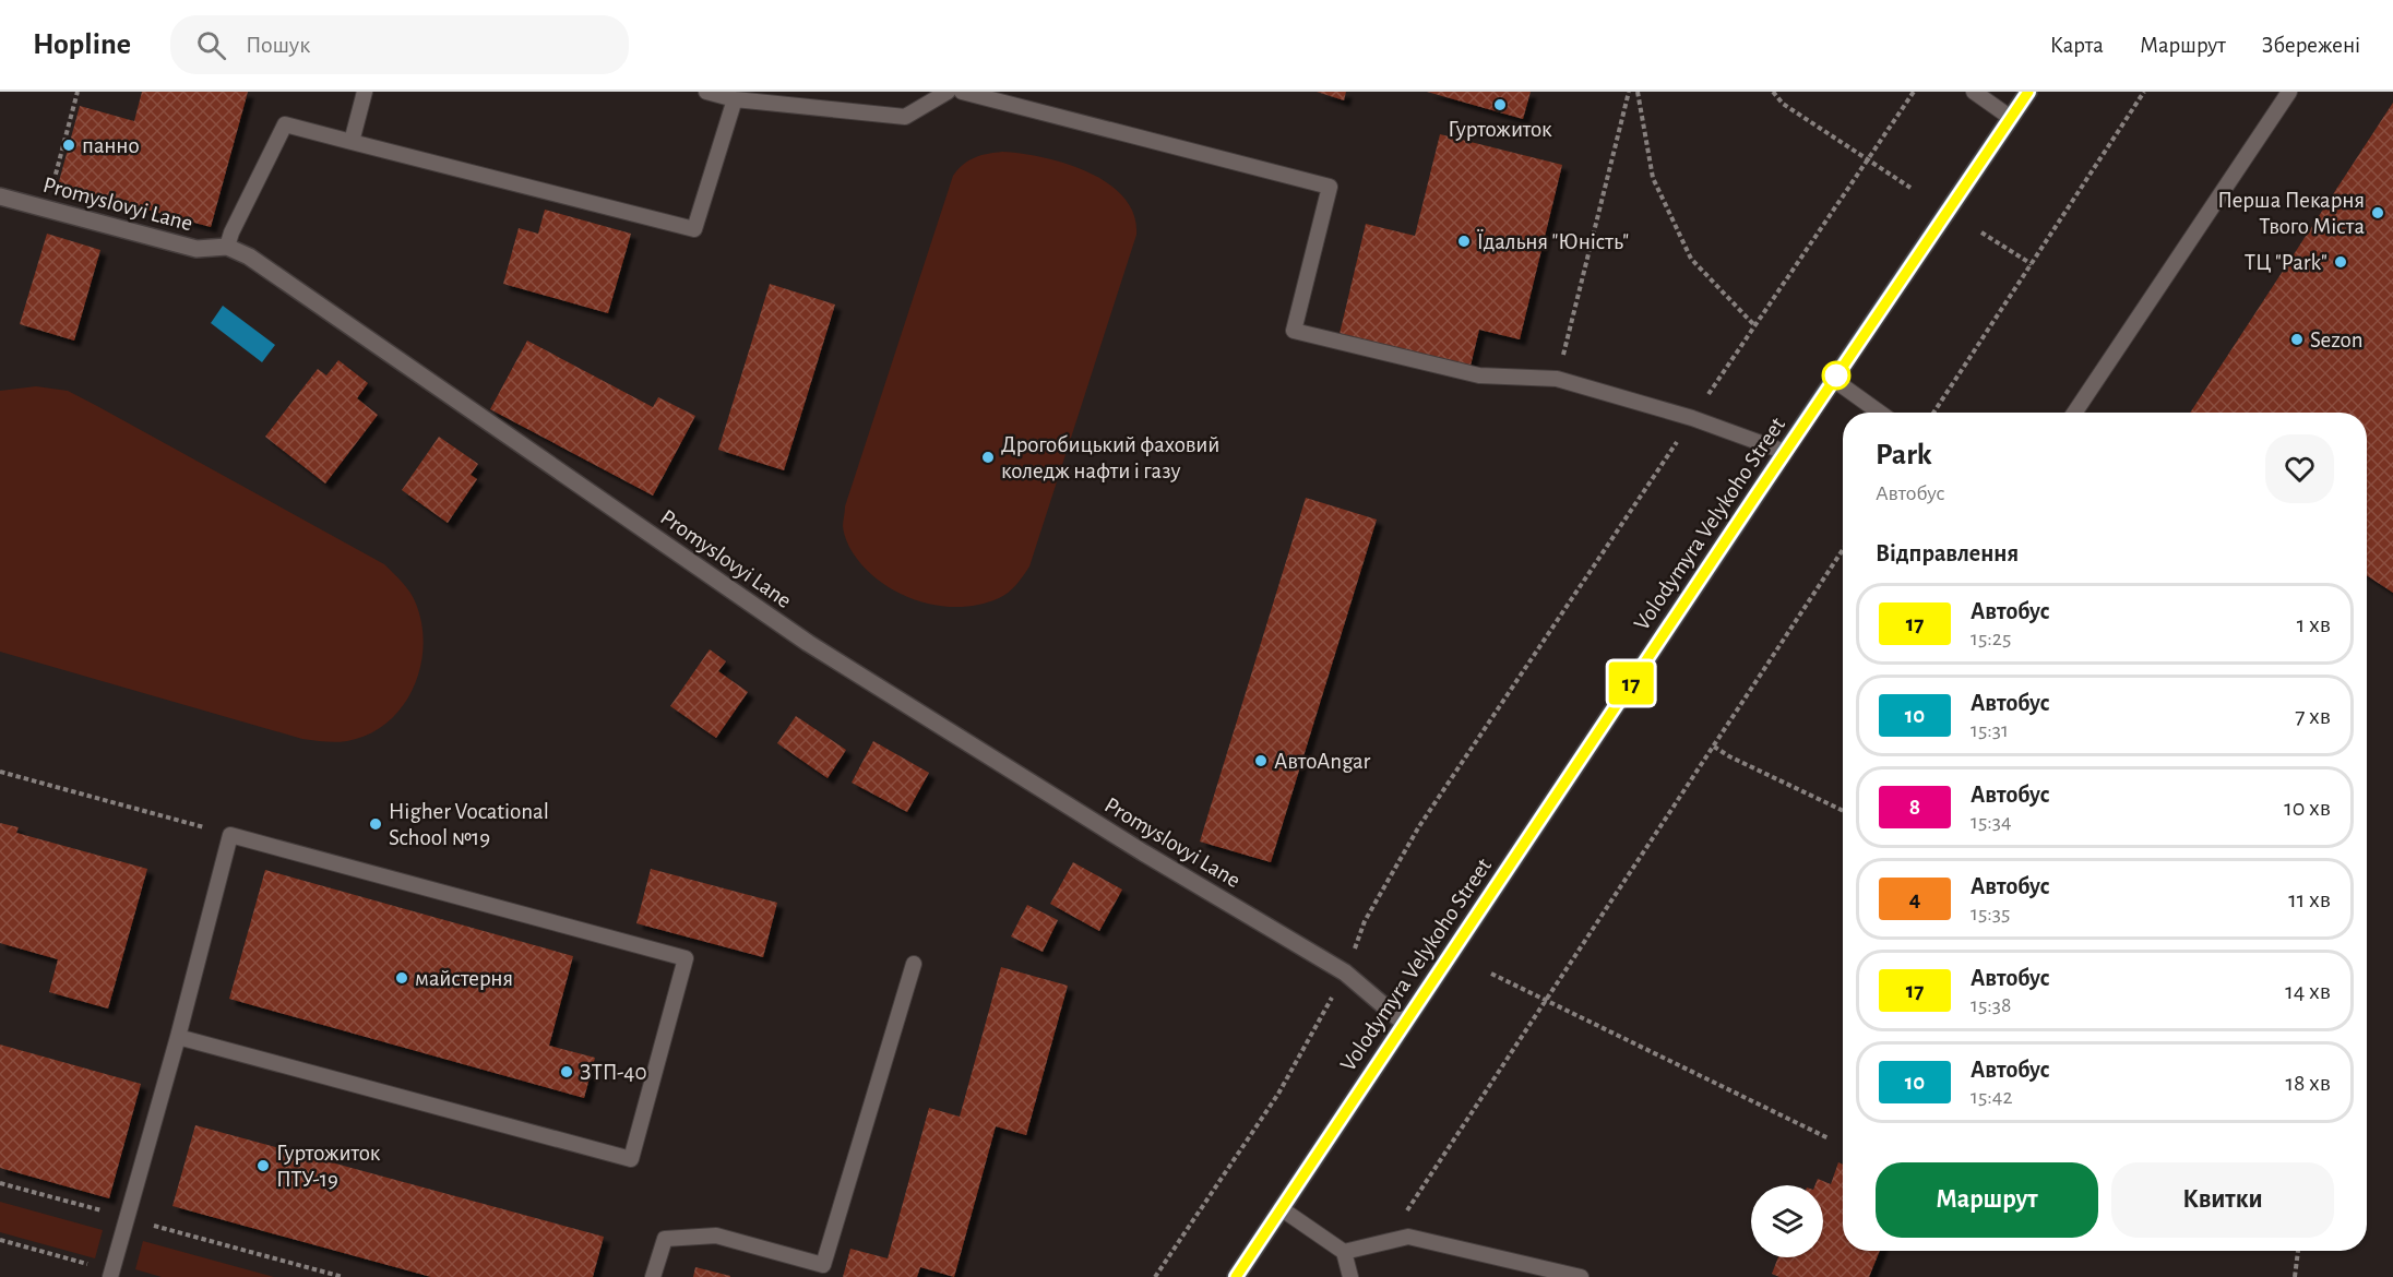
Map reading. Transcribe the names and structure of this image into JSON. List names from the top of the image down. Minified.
{"streets":{"street":["Promyslovyi Lane","Volodymyra Velykoho Street"]},"crossings":[["Promyslovyi Lane","Volodymyra Velykoho Street"]],"places":["Гуртожиток","панно","Перша Пекарня Твого Міста","Їдальня \"Юність\"","ТЦ \"Park\"","Sezon","Дрогобицький фаховий коледж нафти і газу","АвтоAngar","Higher Vocational School №19","майстерня","ЗТП-40","Гуртожиток ПТУ-19"],"lines":["bus line 17"],"page":{"header":"Hopline","search":"Пошук","nav":["Карта","Маршрут","Збережені"],"on_map":"17","heading":[["Park","Автобус"],"Відправлення"],"list":[{"mark":"17","name":"Автобус","note":"15:25","value":"1 хв"},{"mark":"10","name":"Автобус","note":"15:31","value":"7 хв"},{"mark":"8","name":"Автобус","note":"15:34","value":"10 хв"},{"mark":"4","name":"Автобус","note":"15:35","value":"11 хв"},{"mark":"17","name":"Автобус","note":"15:38","value":"14 хв"},{"mark":"10","name":"Автобус","note":"15:42","value":"18 хв"}],"buttons":["Маршрут","Квитки"]}}
